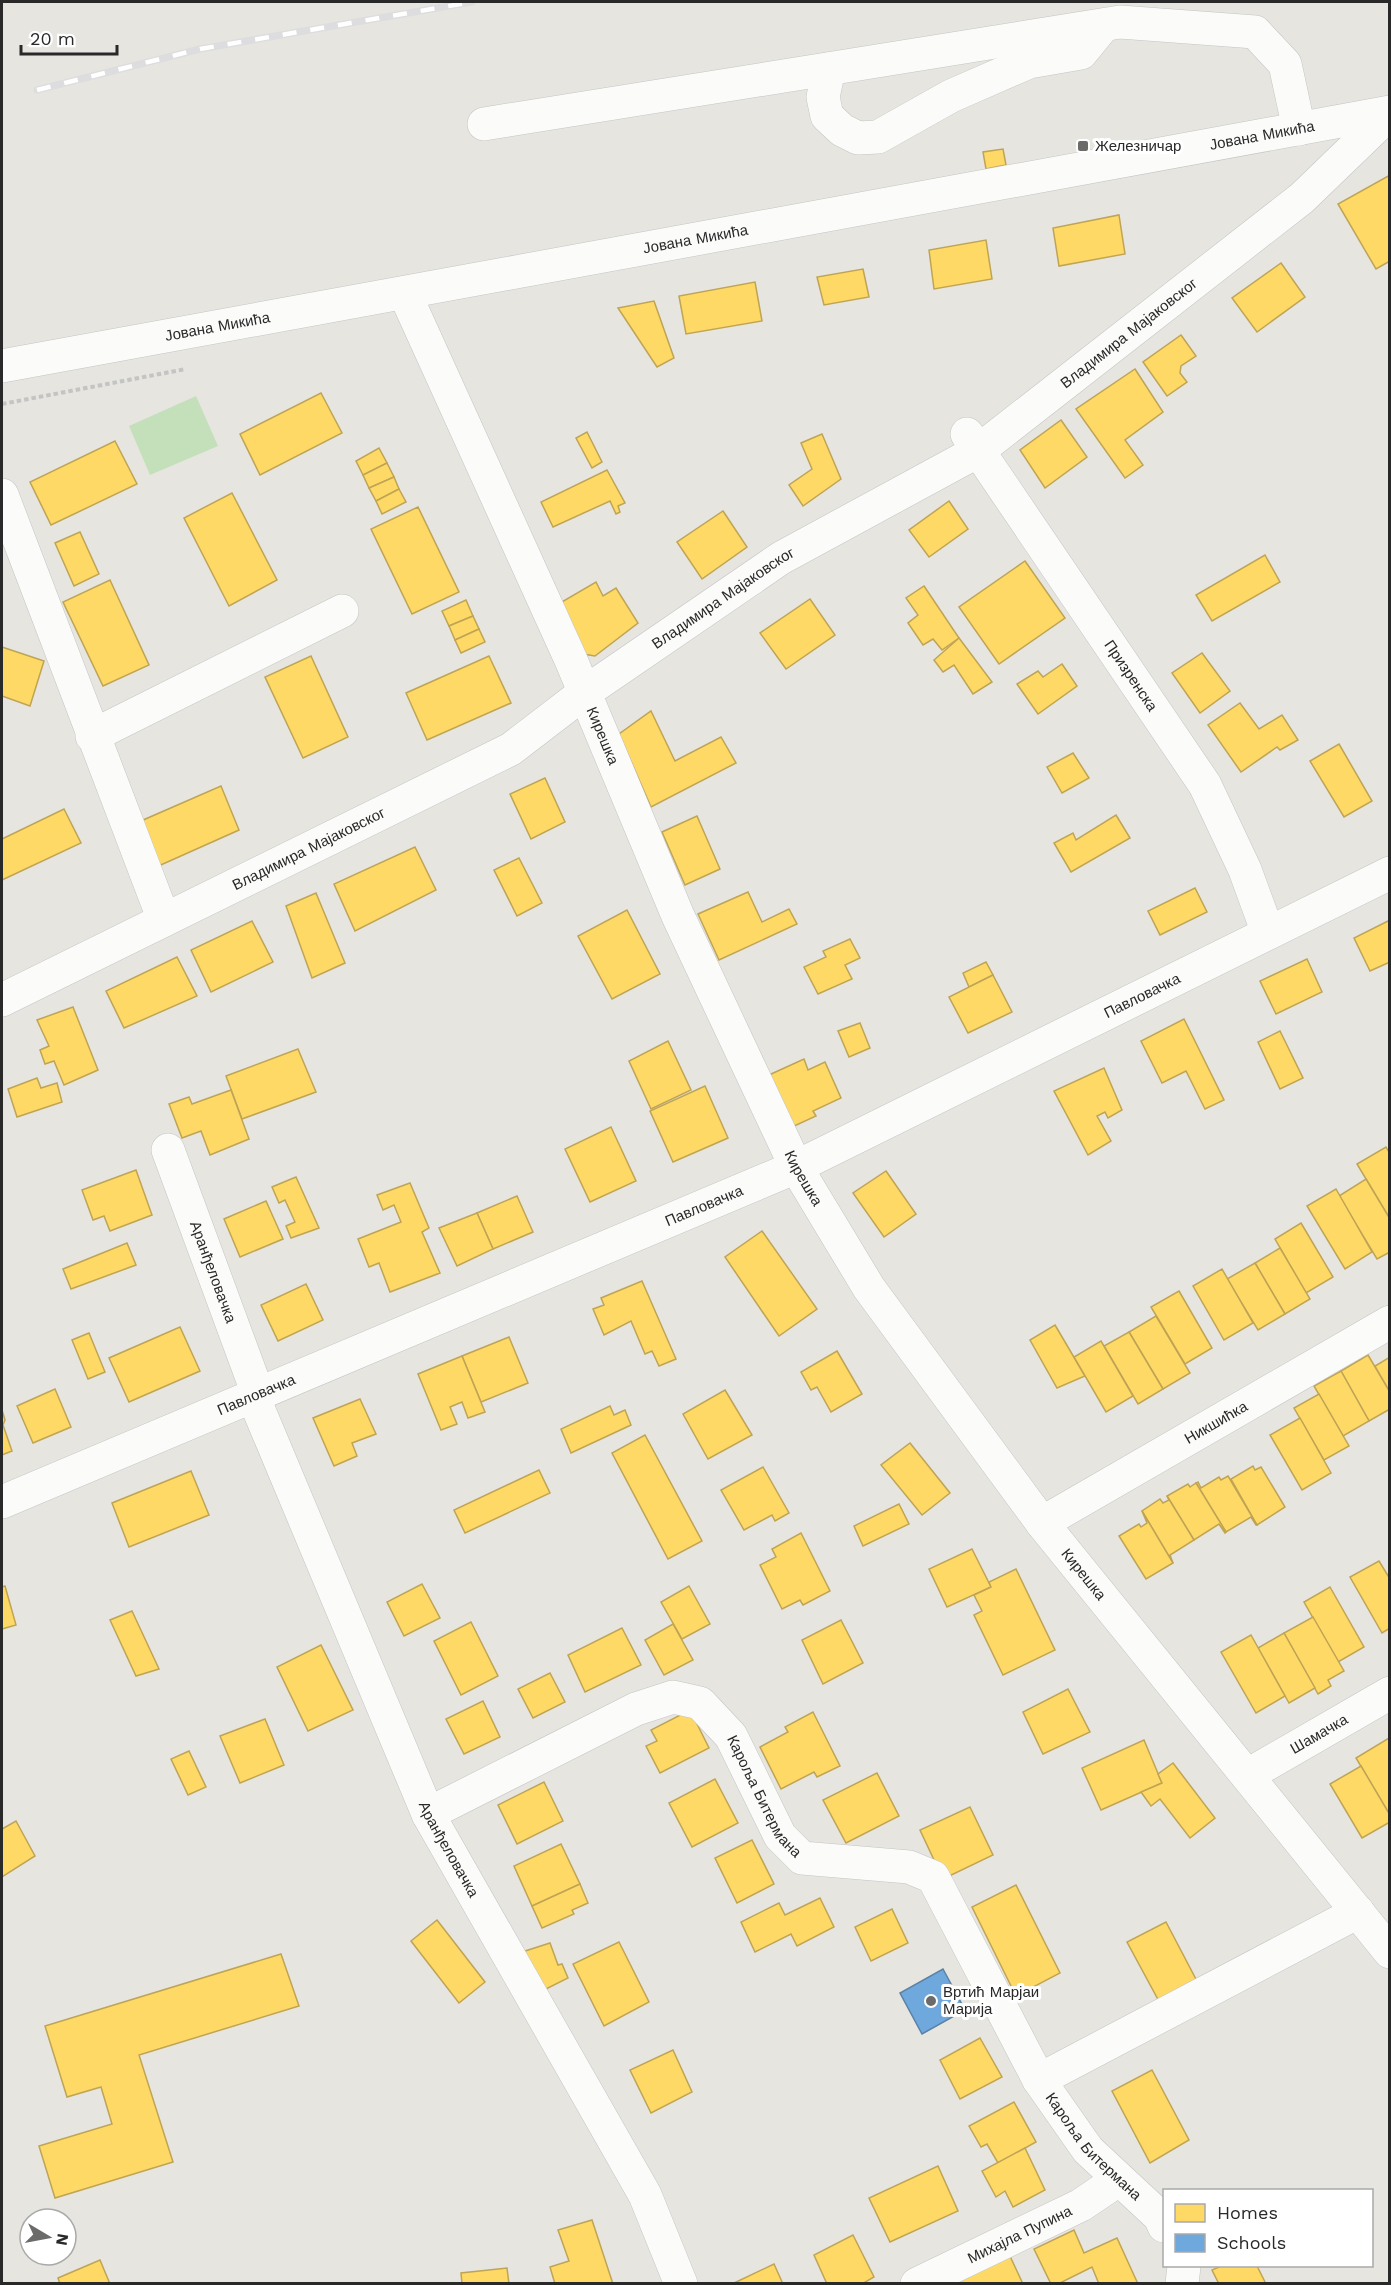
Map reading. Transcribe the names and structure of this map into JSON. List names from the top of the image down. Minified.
{"streets":{"street":["Јована Микића","Владимира Мајаковског","Призренска","Кирешка","Павловачка","Аранђеловачка","Никшићка","Шамачка","Кароља Битермана","Михајла Пупина"]},"crossings":[["Јована Микића","Владимира Мајаковског"],["Јована Микића","Кирешка"],["Владимира Мајаковског","Призренска"],["Владимира Мајаковског","Кирешка"],["Призренска","Павловачка"],["Кирешка","Павловачка"],["Кирешка","Никшићка"],["Кирешка","Шамачка"],["Павловачка","Аранђеловачка"],["Аранђеловачка","Кароља Битермана"],["Кароља Битермана","Михајла Пупина"]],"places":{"transit":["Железничар"],"other":["Вртић Марјаи Марија"]},"legend":["Homes","Schools"],"scale_bar":"20 m","north":"right"}
